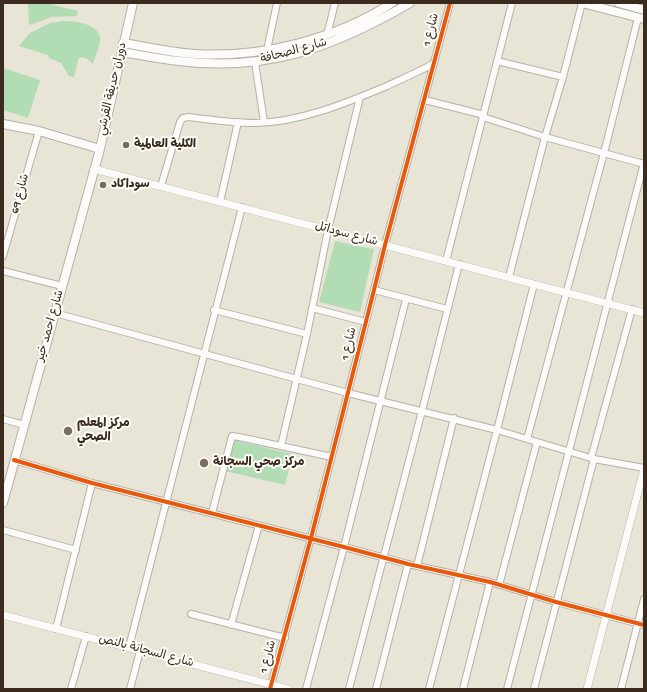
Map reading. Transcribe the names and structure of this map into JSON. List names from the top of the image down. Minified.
{"streets":{"main road":["شارع الصحافة","دوران حديقة القرشي","شارع احمد خير"],"street":["شارع 1","شارع 69","شارع سوداتل","شارع السجانة بالنص"]},"crossings":[["شارع 1","شارع سوداتل"],["شارع 1","شارع السجانة بالنص"],["شارع الصحافة","دوران حديقة القرشي"],["دوران حديقة القرشي","شارع 69"],["دوران حديقة القرشي","شارع احمد خير"],["شارع سوداتل","شارع احمد خير"]],"places":["الكلية العالمية","سوداكاد","مركز المعلم الصحي","مركز صحي السجانة"]}
